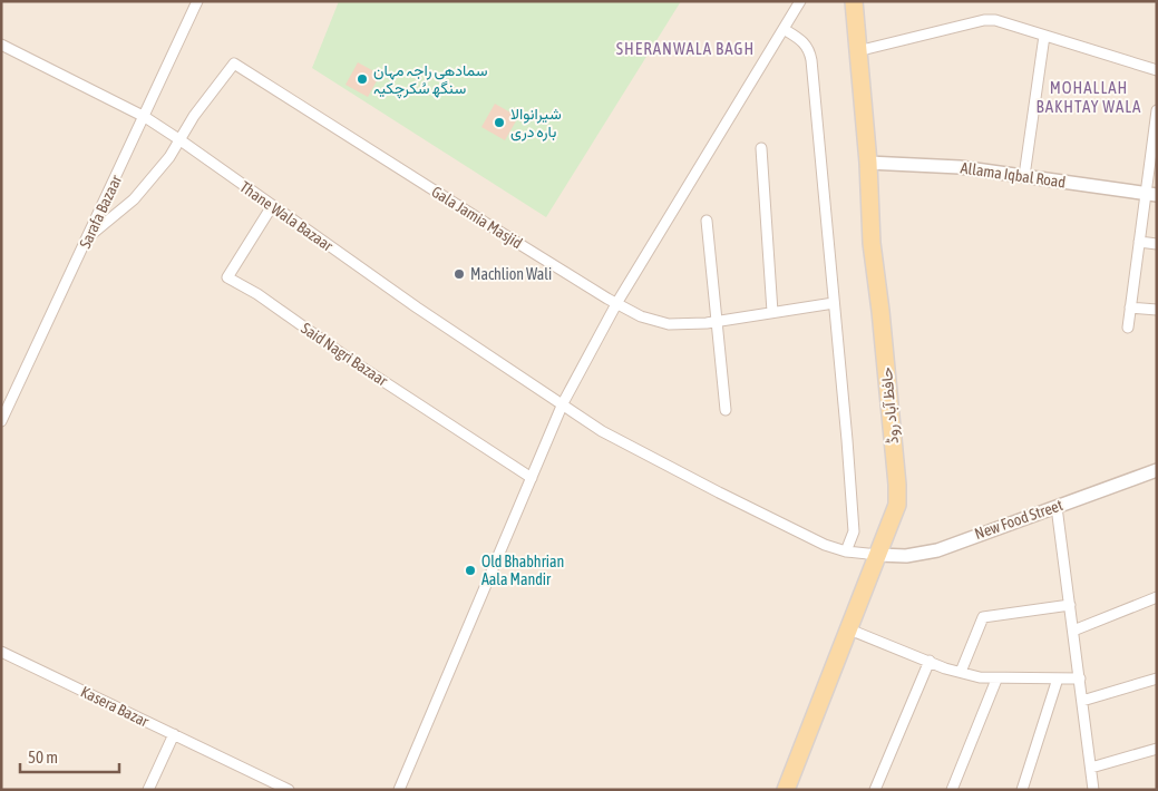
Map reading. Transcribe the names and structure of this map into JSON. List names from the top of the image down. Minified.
{"streets":{"main road":["حافظ آباد روڈ"],"street":["Allama Iqbal Road","Sarafa Bazaar","Thane Wala Bazaar","Gala Jamia Masjid","Said Nagri Bazaar","New Food Street","Kasera Bazar"]},"crossings":[["Allama Iqbal Road","حافظ آباد روڈ"],["Sarafa Bazaar","Thane Wala Bazaar"],["Thane Wala Bazaar","Gala Jamia Masjid"],["Thane Wala Bazaar","Said Nagri Bazaar"],["Thane Wala Bazaar","حافظ آباد روڈ"],["Thane Wala Bazaar","New Food Street"],["حافظ آباد روڈ","New Food Street"]],"districts":["SHERANWALA BAGH","MOHALLAH BAKHTAY WALA"],"places":["سمادھی راجہ مہان سنگھ سُکرچکیہ","شیرانوالا بارہ دری","Machlion Wali","Old Bhabhrian Aala Mandir"],"scale_bar":"50 m"}
